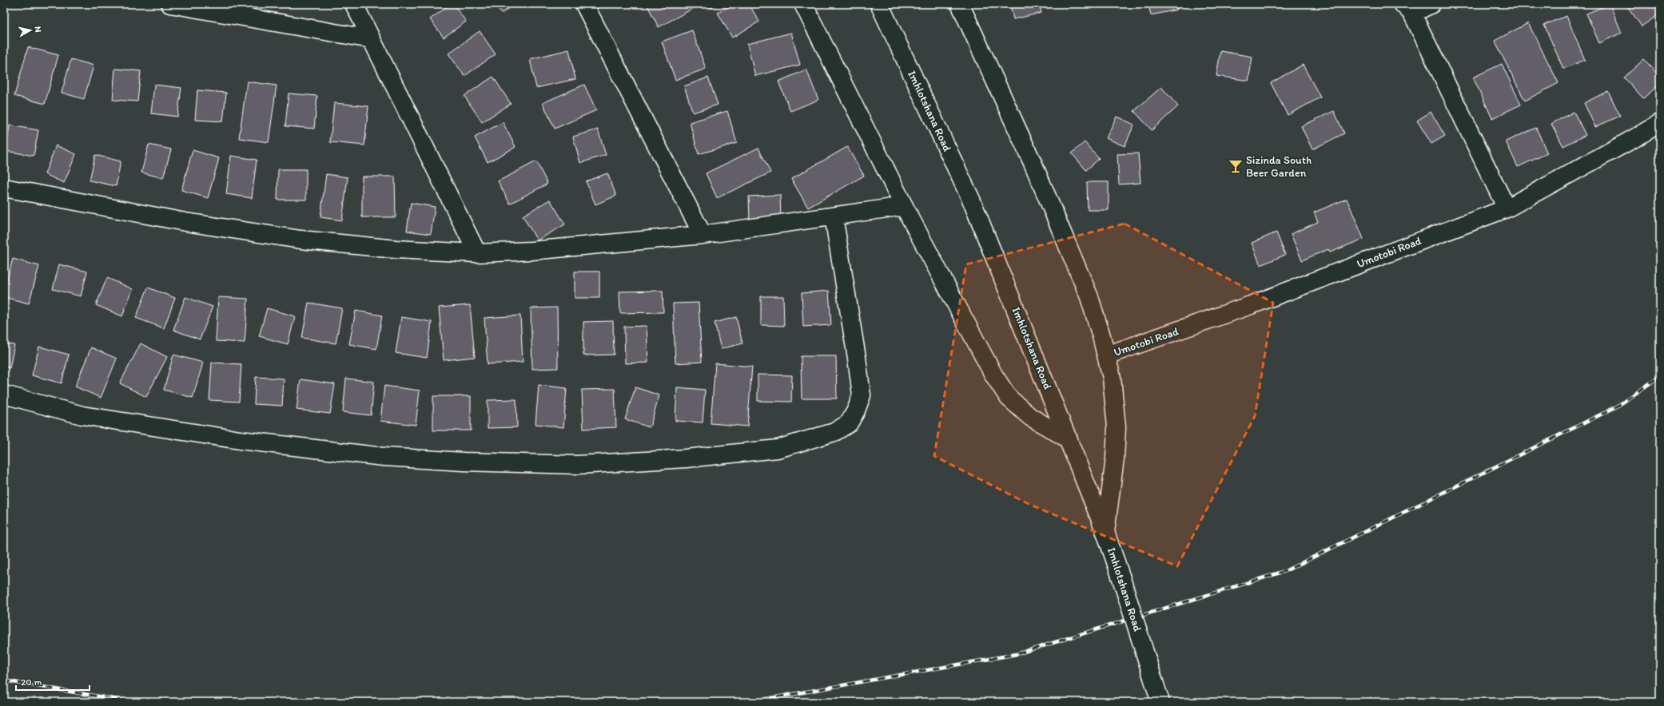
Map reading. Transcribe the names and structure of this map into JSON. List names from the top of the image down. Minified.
{"streets":{"street":["Imhlotshana Road","Umotobi Road"]},"places":{"bar":["Sizinda South Beer Garden"]},"scale_bar":"20 m","north":"right"}
